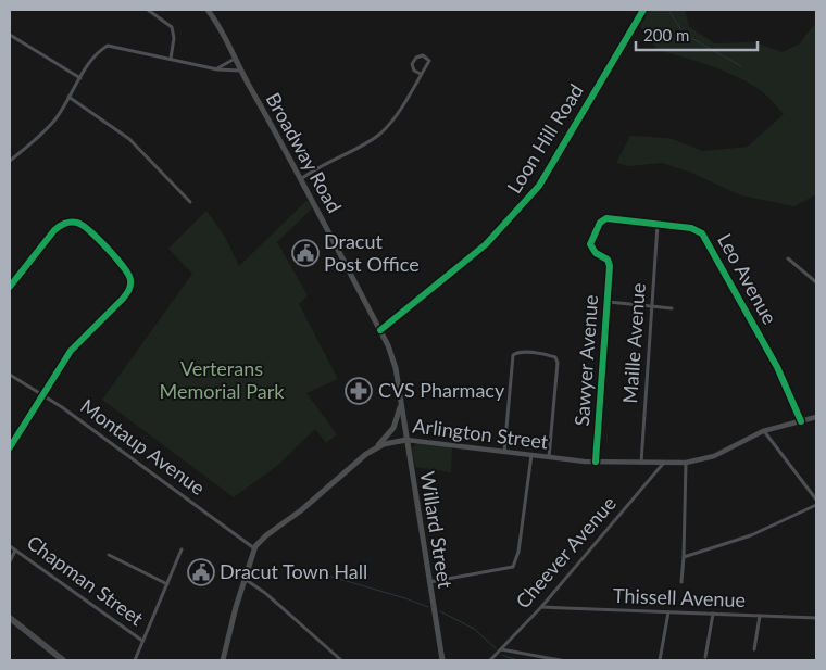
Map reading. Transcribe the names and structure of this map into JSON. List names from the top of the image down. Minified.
{"streets":{"main road":["Broadway Road","Arlington Street","Willard Street"],"street":["Loon Hill Road","Leo Avenue","Maille Avenue","Sawyer Avenue","Montaup Avenue","Cheever Avenue","Chapman Street","Thissell Avenue"]},"crossings":[["Loon Hill Road","Broadway Road"],["Broadway Road","Willard Street"],["Leo Avenue","Maille Avenue"],["Leo Avenue","Sawyer Avenue"],["Leo Avenue","Arlington Street"],["Maille Avenue","Arlington Street"],["Sawyer Avenue","Arlington Street"],["Arlington Street","Montaup Avenue"],["Arlington Street","Willard Street"],["Arlington Street","Cheever Avenue"],["Cheever Avenue","Thissell Avenue"]],"parks":["Verterans Memorial Park"],"places":{"public building":["Dracut Post Office","Dracut Town Hall"],"pharmacy":["CVS Pharmacy"]},"scale_bar":"200 m"}
